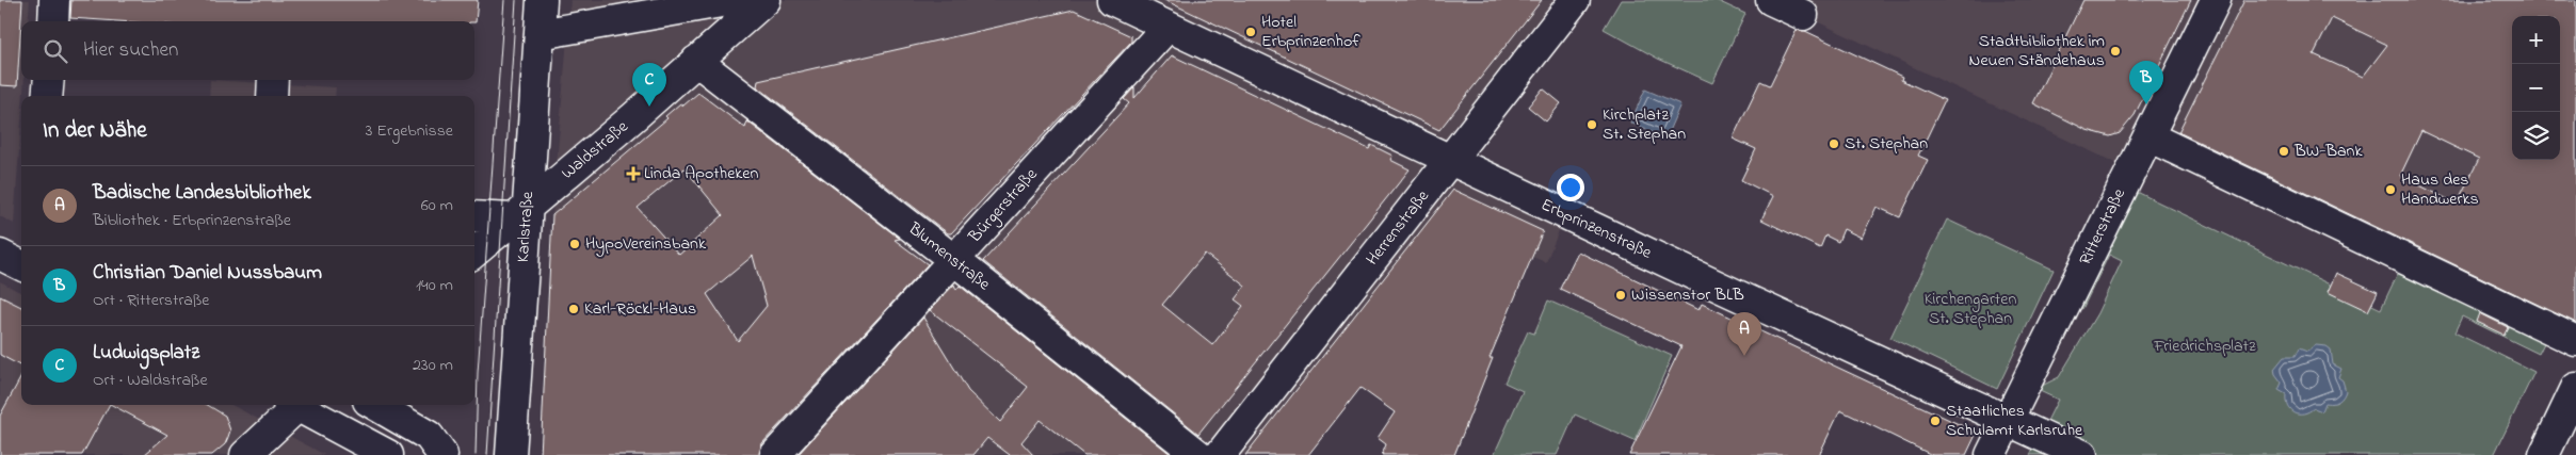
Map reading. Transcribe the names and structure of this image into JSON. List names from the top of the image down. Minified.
{"streets":{"street":["Waldstraße","Bürgerstraße","Karlstraße","Ritterstraße","Herrenstraße","Erbprinzenstraße","Blumenstraße"]},"crossings":[["Waldstraße","Karlstraße"],["Waldstraße","Blumenstraße"],["Bürgerstraße","Erbprinzenstraße"],["Bürgerstraße","Blumenstraße"],["Ritterstraße","Erbprinzenstraße"],["Herrenstraße","Erbprinzenstraße"]],"parks":["Kirchengarten St. Stephan","Friedrichsplatz"],"places":{"other":["Hotel Erbprinzenhof","Stadtbibliothek im Neuen Ständehaus","Kirchplatz St. Stephan","St. Stephan","BW-Bank","Haus des Handwerks","HypoVereinsbank","Wissenstor BLB","Karl-Röckl-Haus","Staatliches Schulamt Karlsruhe"],"health":["Linda Apotheken"]},"page":{"map_buttons":["+","−"],"search":"Hier suchen","pins":["B","C","A"],"heading":["In der Nähe","3 Ergebnisse"],"list":[{"mark":"A","name":"Badische Landesbibliothek","note":"Bibliothek · Erbprinzenstraße","value":"60 m"},{"mark":"B","name":"Christian Daniel Nussbaum","note":"Ort · Ritterstraße","value":"140 m"},{"mark":"C","name":"Ludwigsplatz","note":"Ort · Waldstraße","value":"230 m"}]}}
